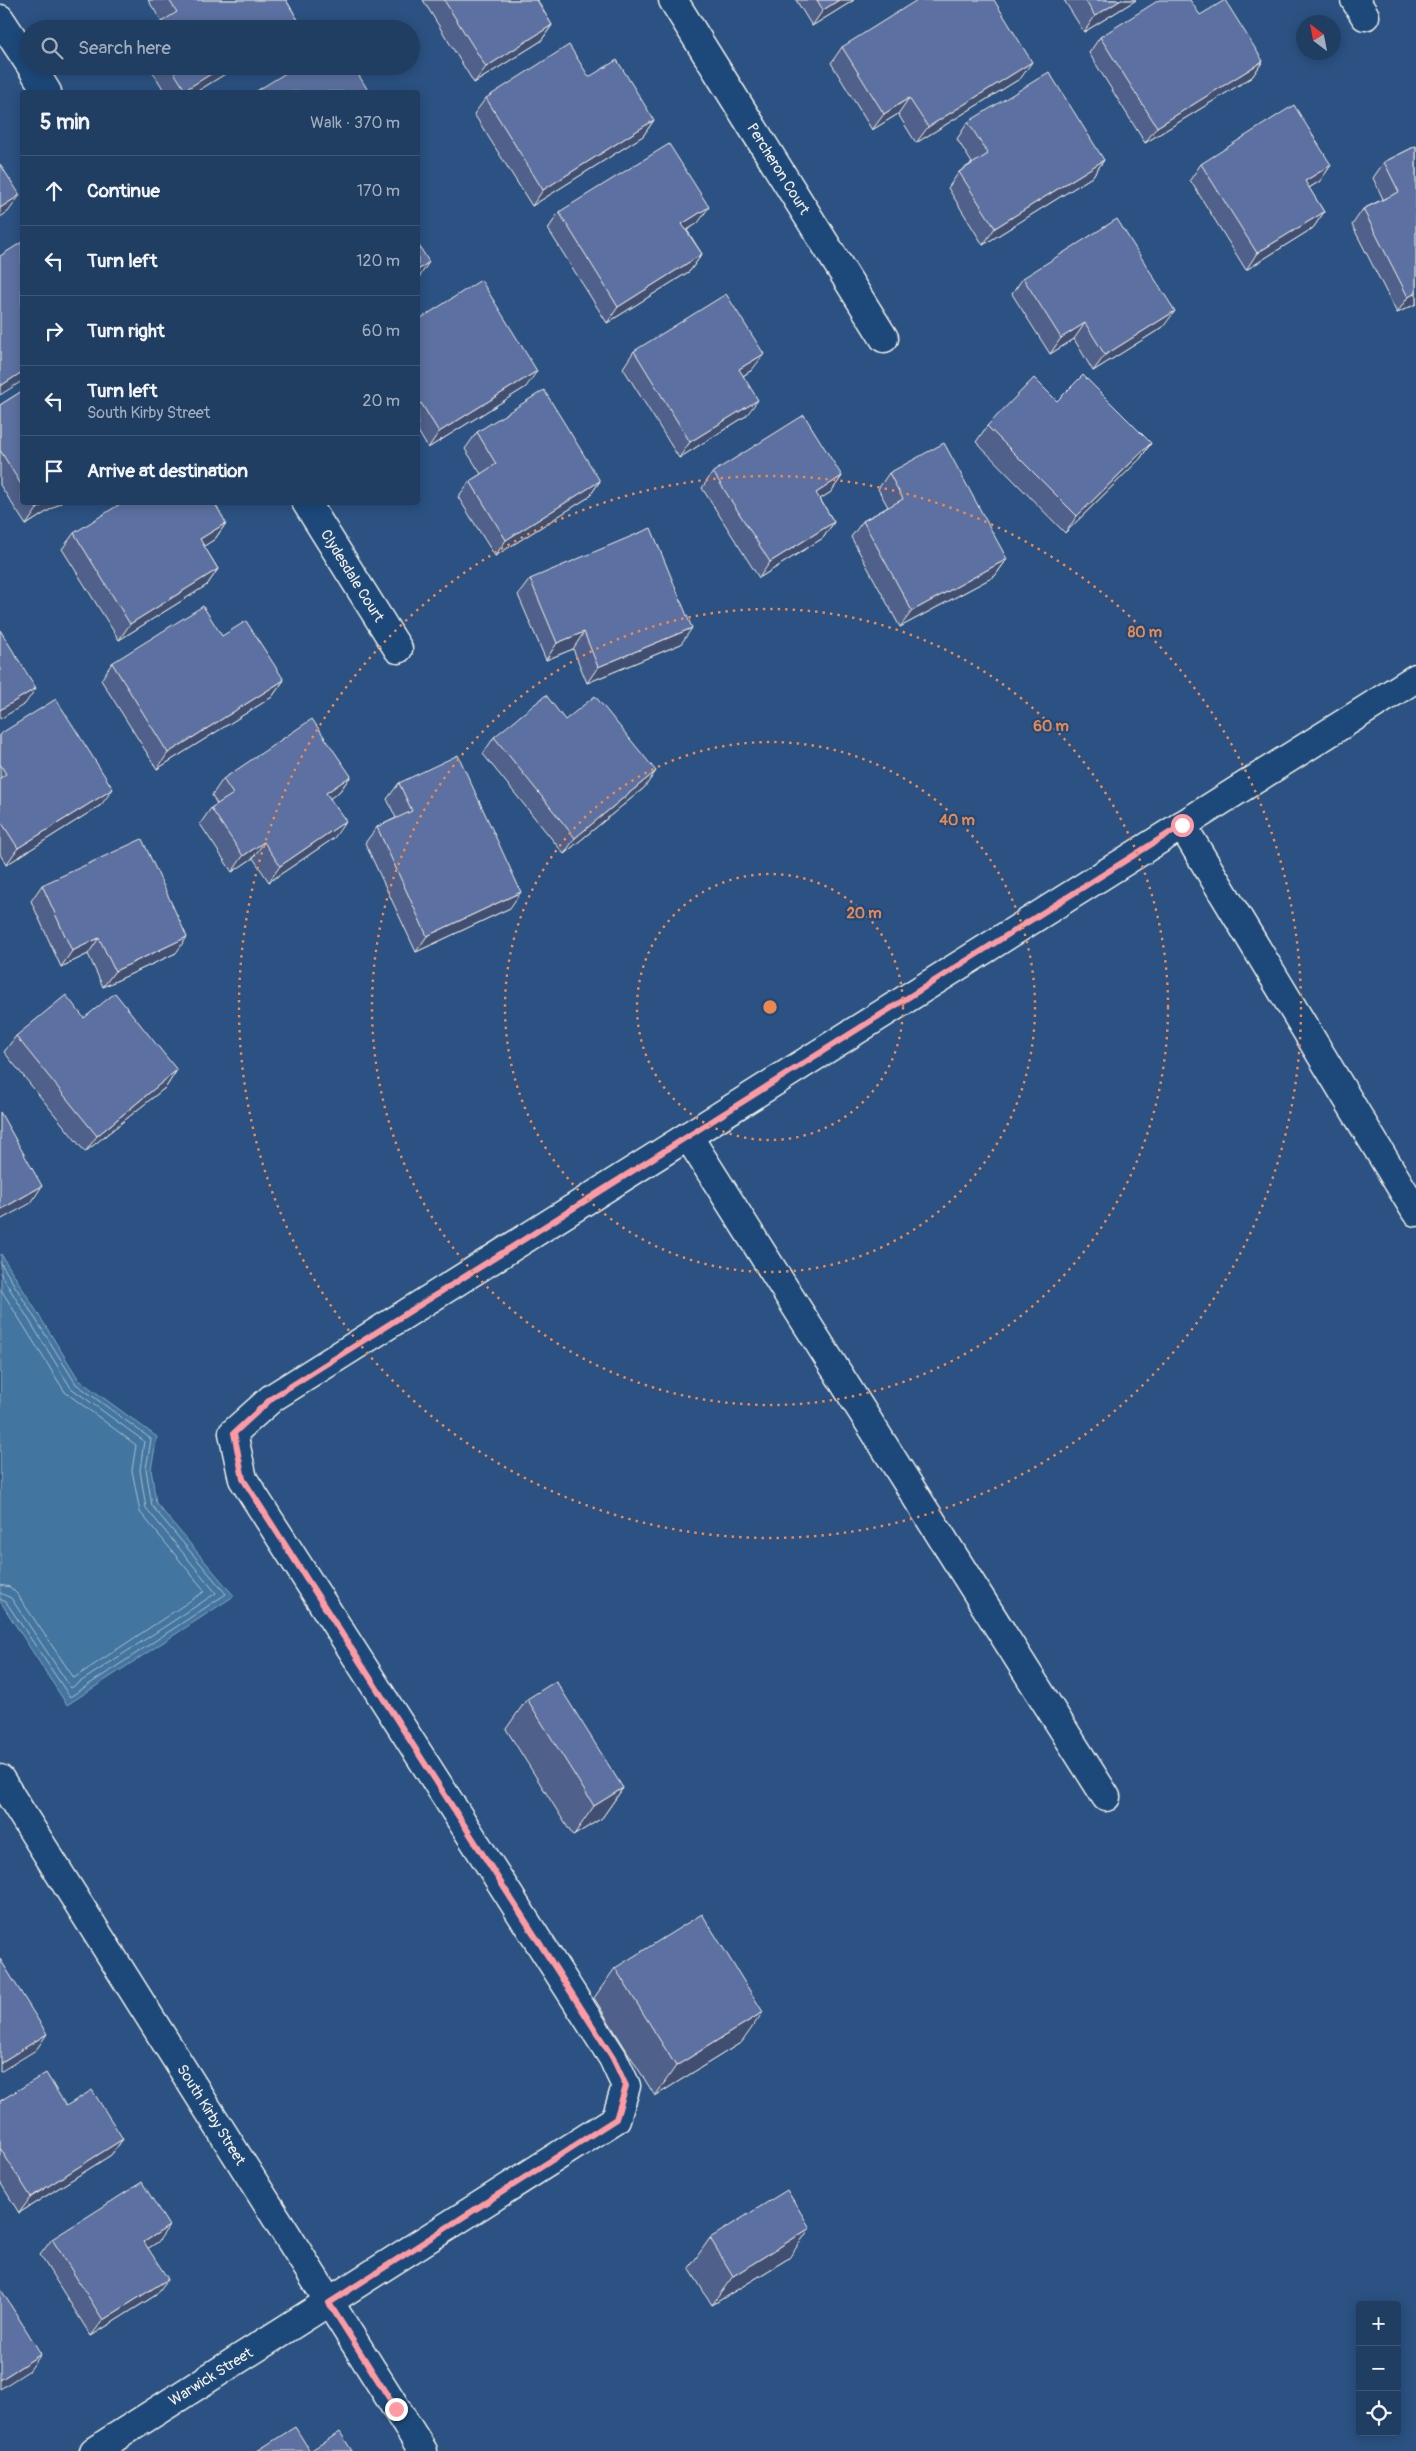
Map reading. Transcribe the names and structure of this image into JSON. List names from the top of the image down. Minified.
{"streets":{"street":["Percheron Court","Clydesdale Court","South Kirby Street","Warwick Street"]},"crossings":[["South Kirby Street","Warwick Street"]],"north":"top left","page":{"search":"Search here","heading":["5 min","Walk · 370 m"],"list":[["Continue","170 m"],["Turn left","120 m"],["Turn right","60 m"],["Turn left","South Kirby Street","20 m"],"Arrive at destination"],"map_buttons":["+","−"]},"rings":["80 m","60 m","40 m","20 m"]}
